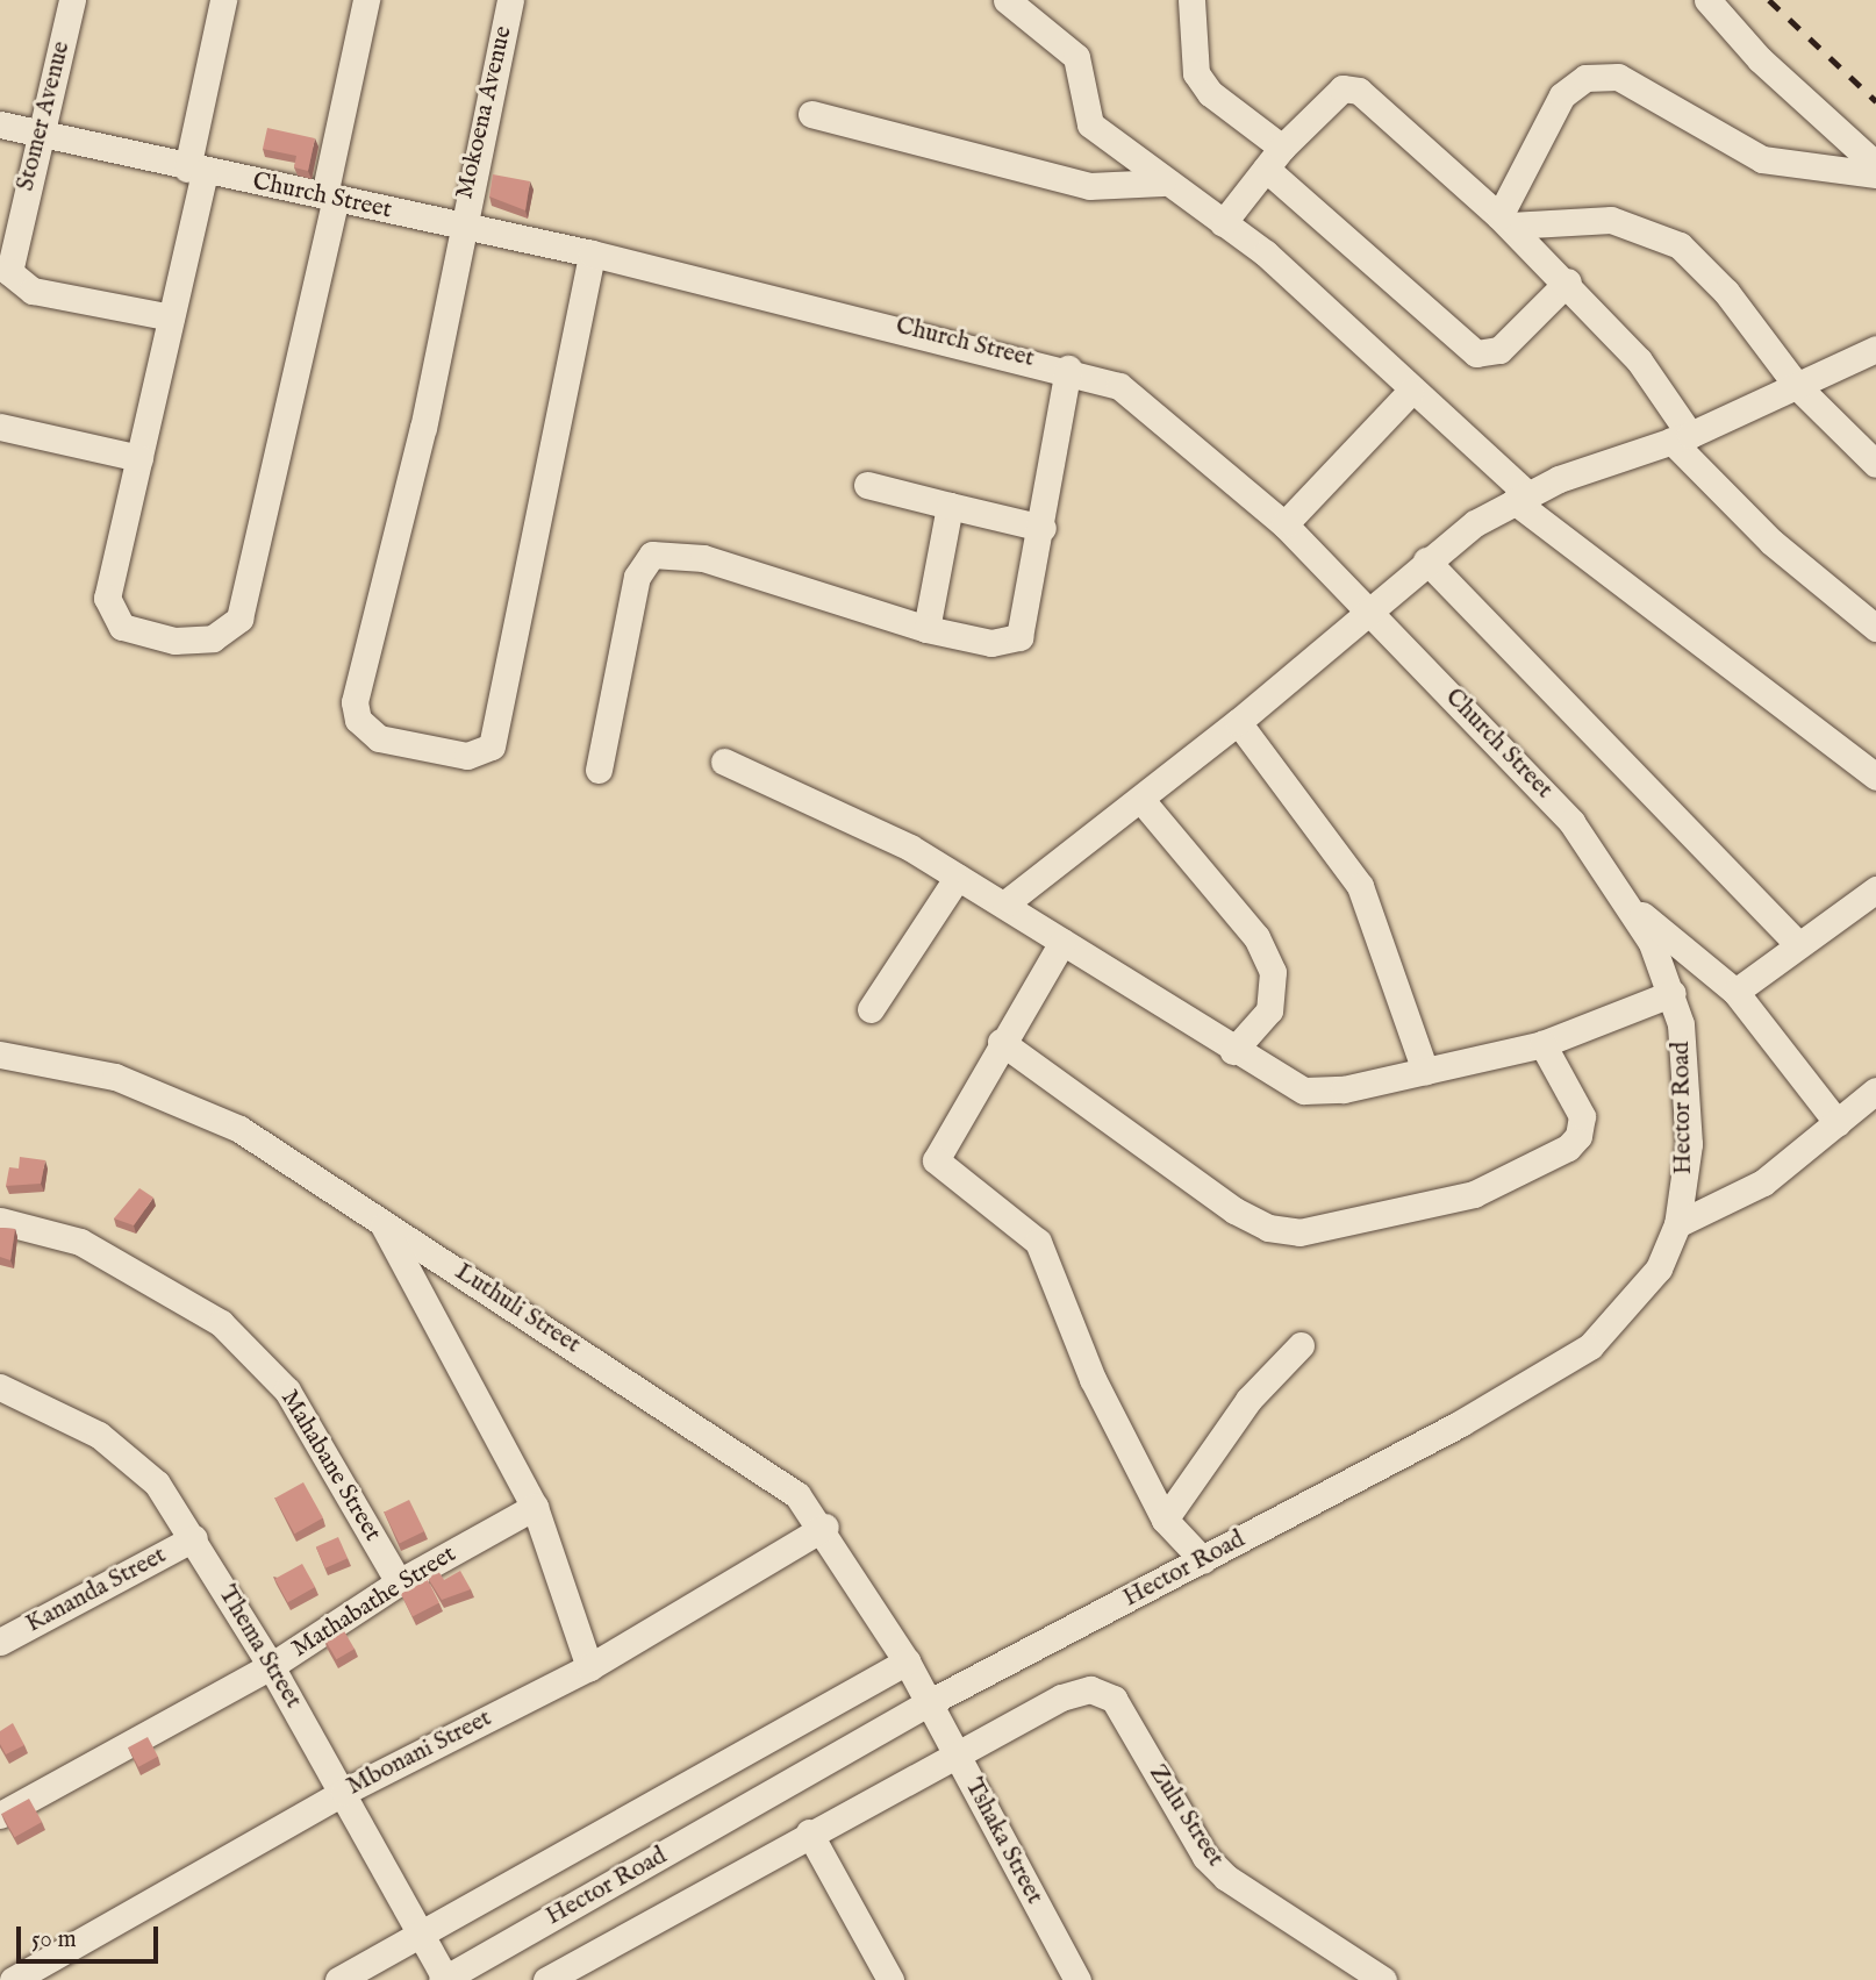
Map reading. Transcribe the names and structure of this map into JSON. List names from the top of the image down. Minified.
{"streets":{"street":["Mokoena Avenue","Stomer Avenue","Church Street","Hector Road","Luthuli Street","Mahabane Street","Kananda Street","Mathabathe Street","Thema Street","Mbonani Street","Zulu Street","Tshaka Street"]},"crossings":[["Mokoena Avenue","Church Street"],["Stomer Avenue","Church Street"],["Church Street","Hector Road"],["Hector Road","Luthuli Street"],["Hector Road","Thema Street"],["Hector Road","Zulu Street"],["Hector Road","Tshaka Street"],["Luthuli Street","Mbonani Street"],["Luthuli Street","Tshaka Street"],["Mahabane Street","Mathabathe Street"],["Kananda Street","Thema Street"],["Mathabathe Street","Thema Street"],["Thema Street","Mbonani Street"]],"scale_bar":"50 m"}
